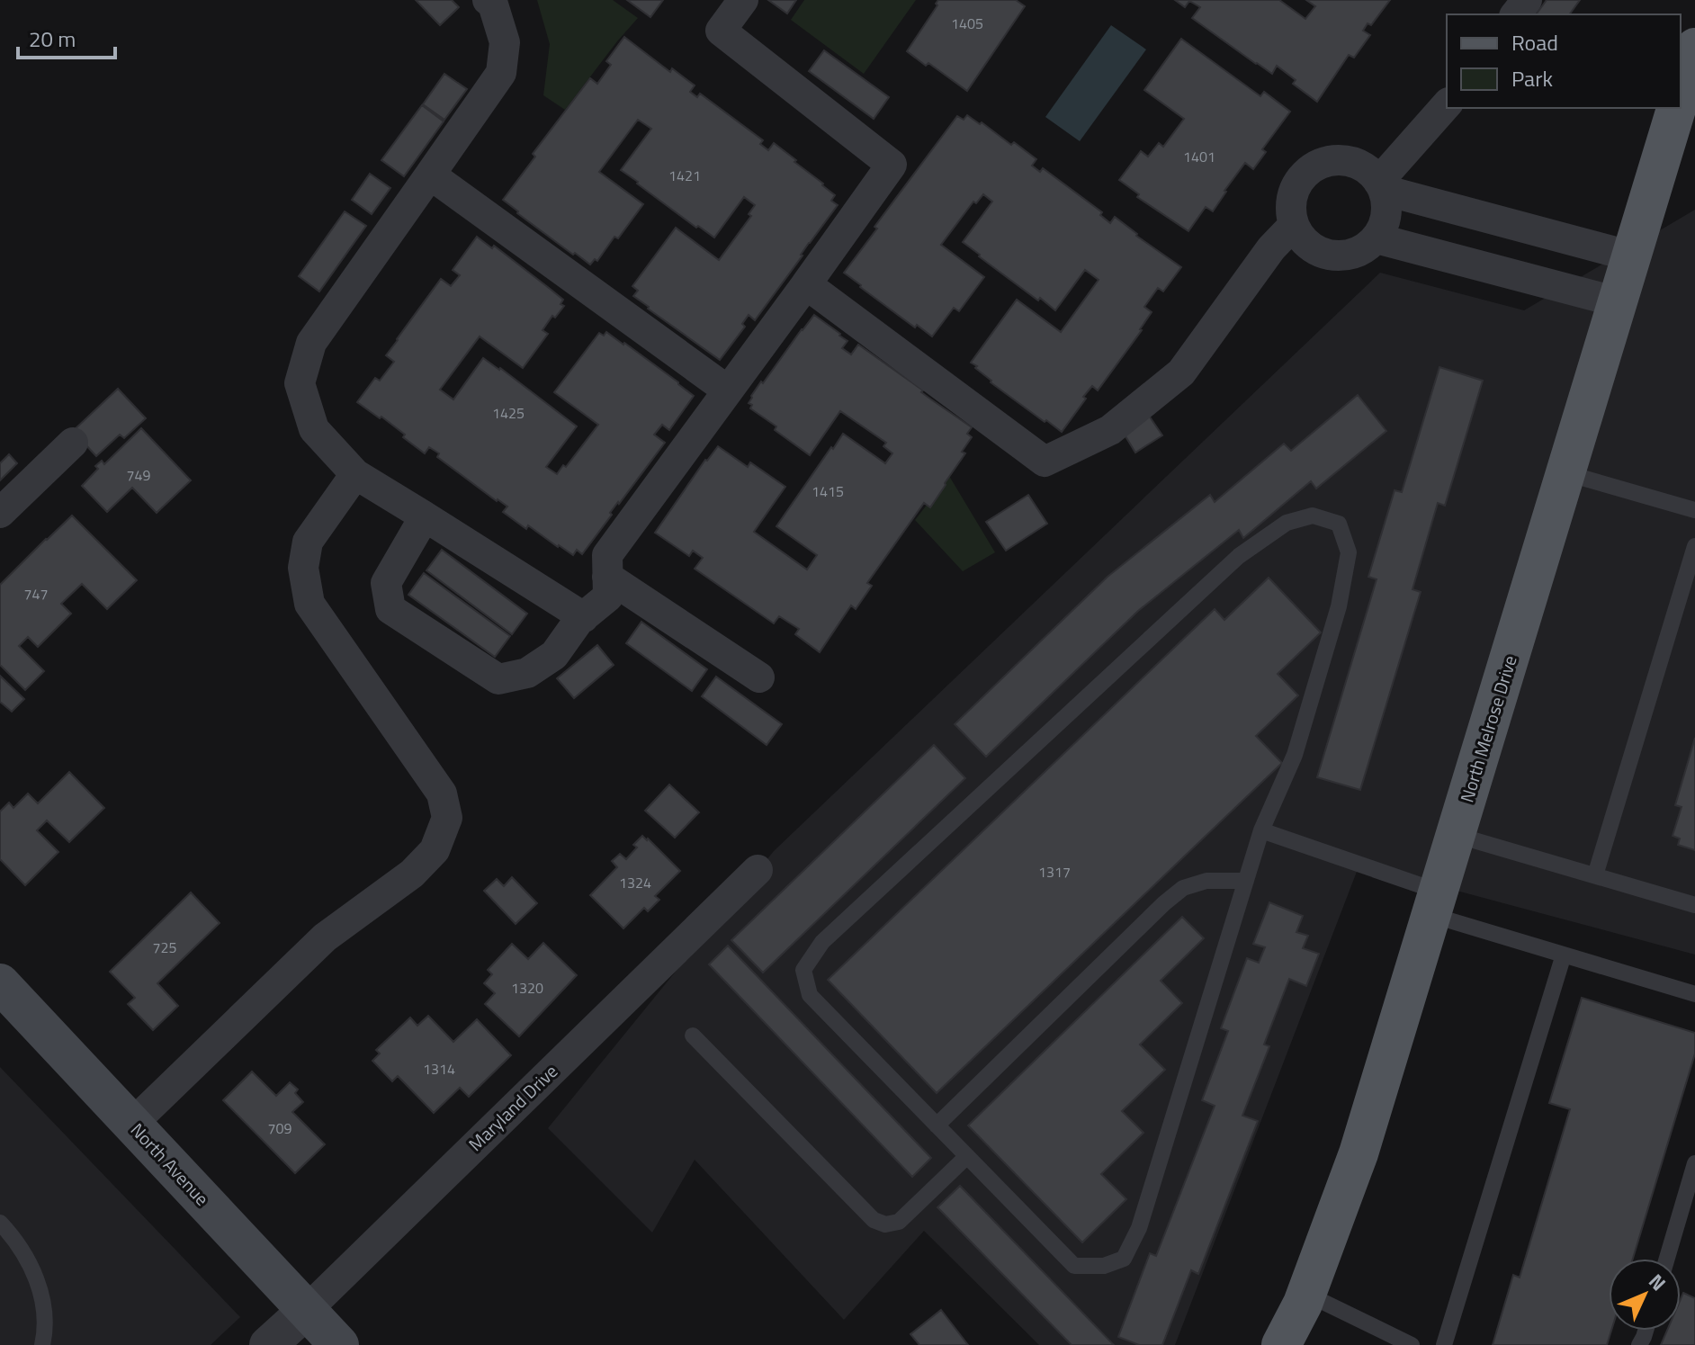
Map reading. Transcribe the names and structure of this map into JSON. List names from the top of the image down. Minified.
{"streets":{"main road":["North Melrose Drive","North Avenue"],"street":["Maryland Drive"]},"crossings":[["Maryland Drive","North Avenue"]],"house_numbers":["1405","1401","1421","1425","749","1415","747","1317","1324","725","1320","1314","709"],"legend":["Road","Park"],"scale_bar":"20 m","north":"top right"}
